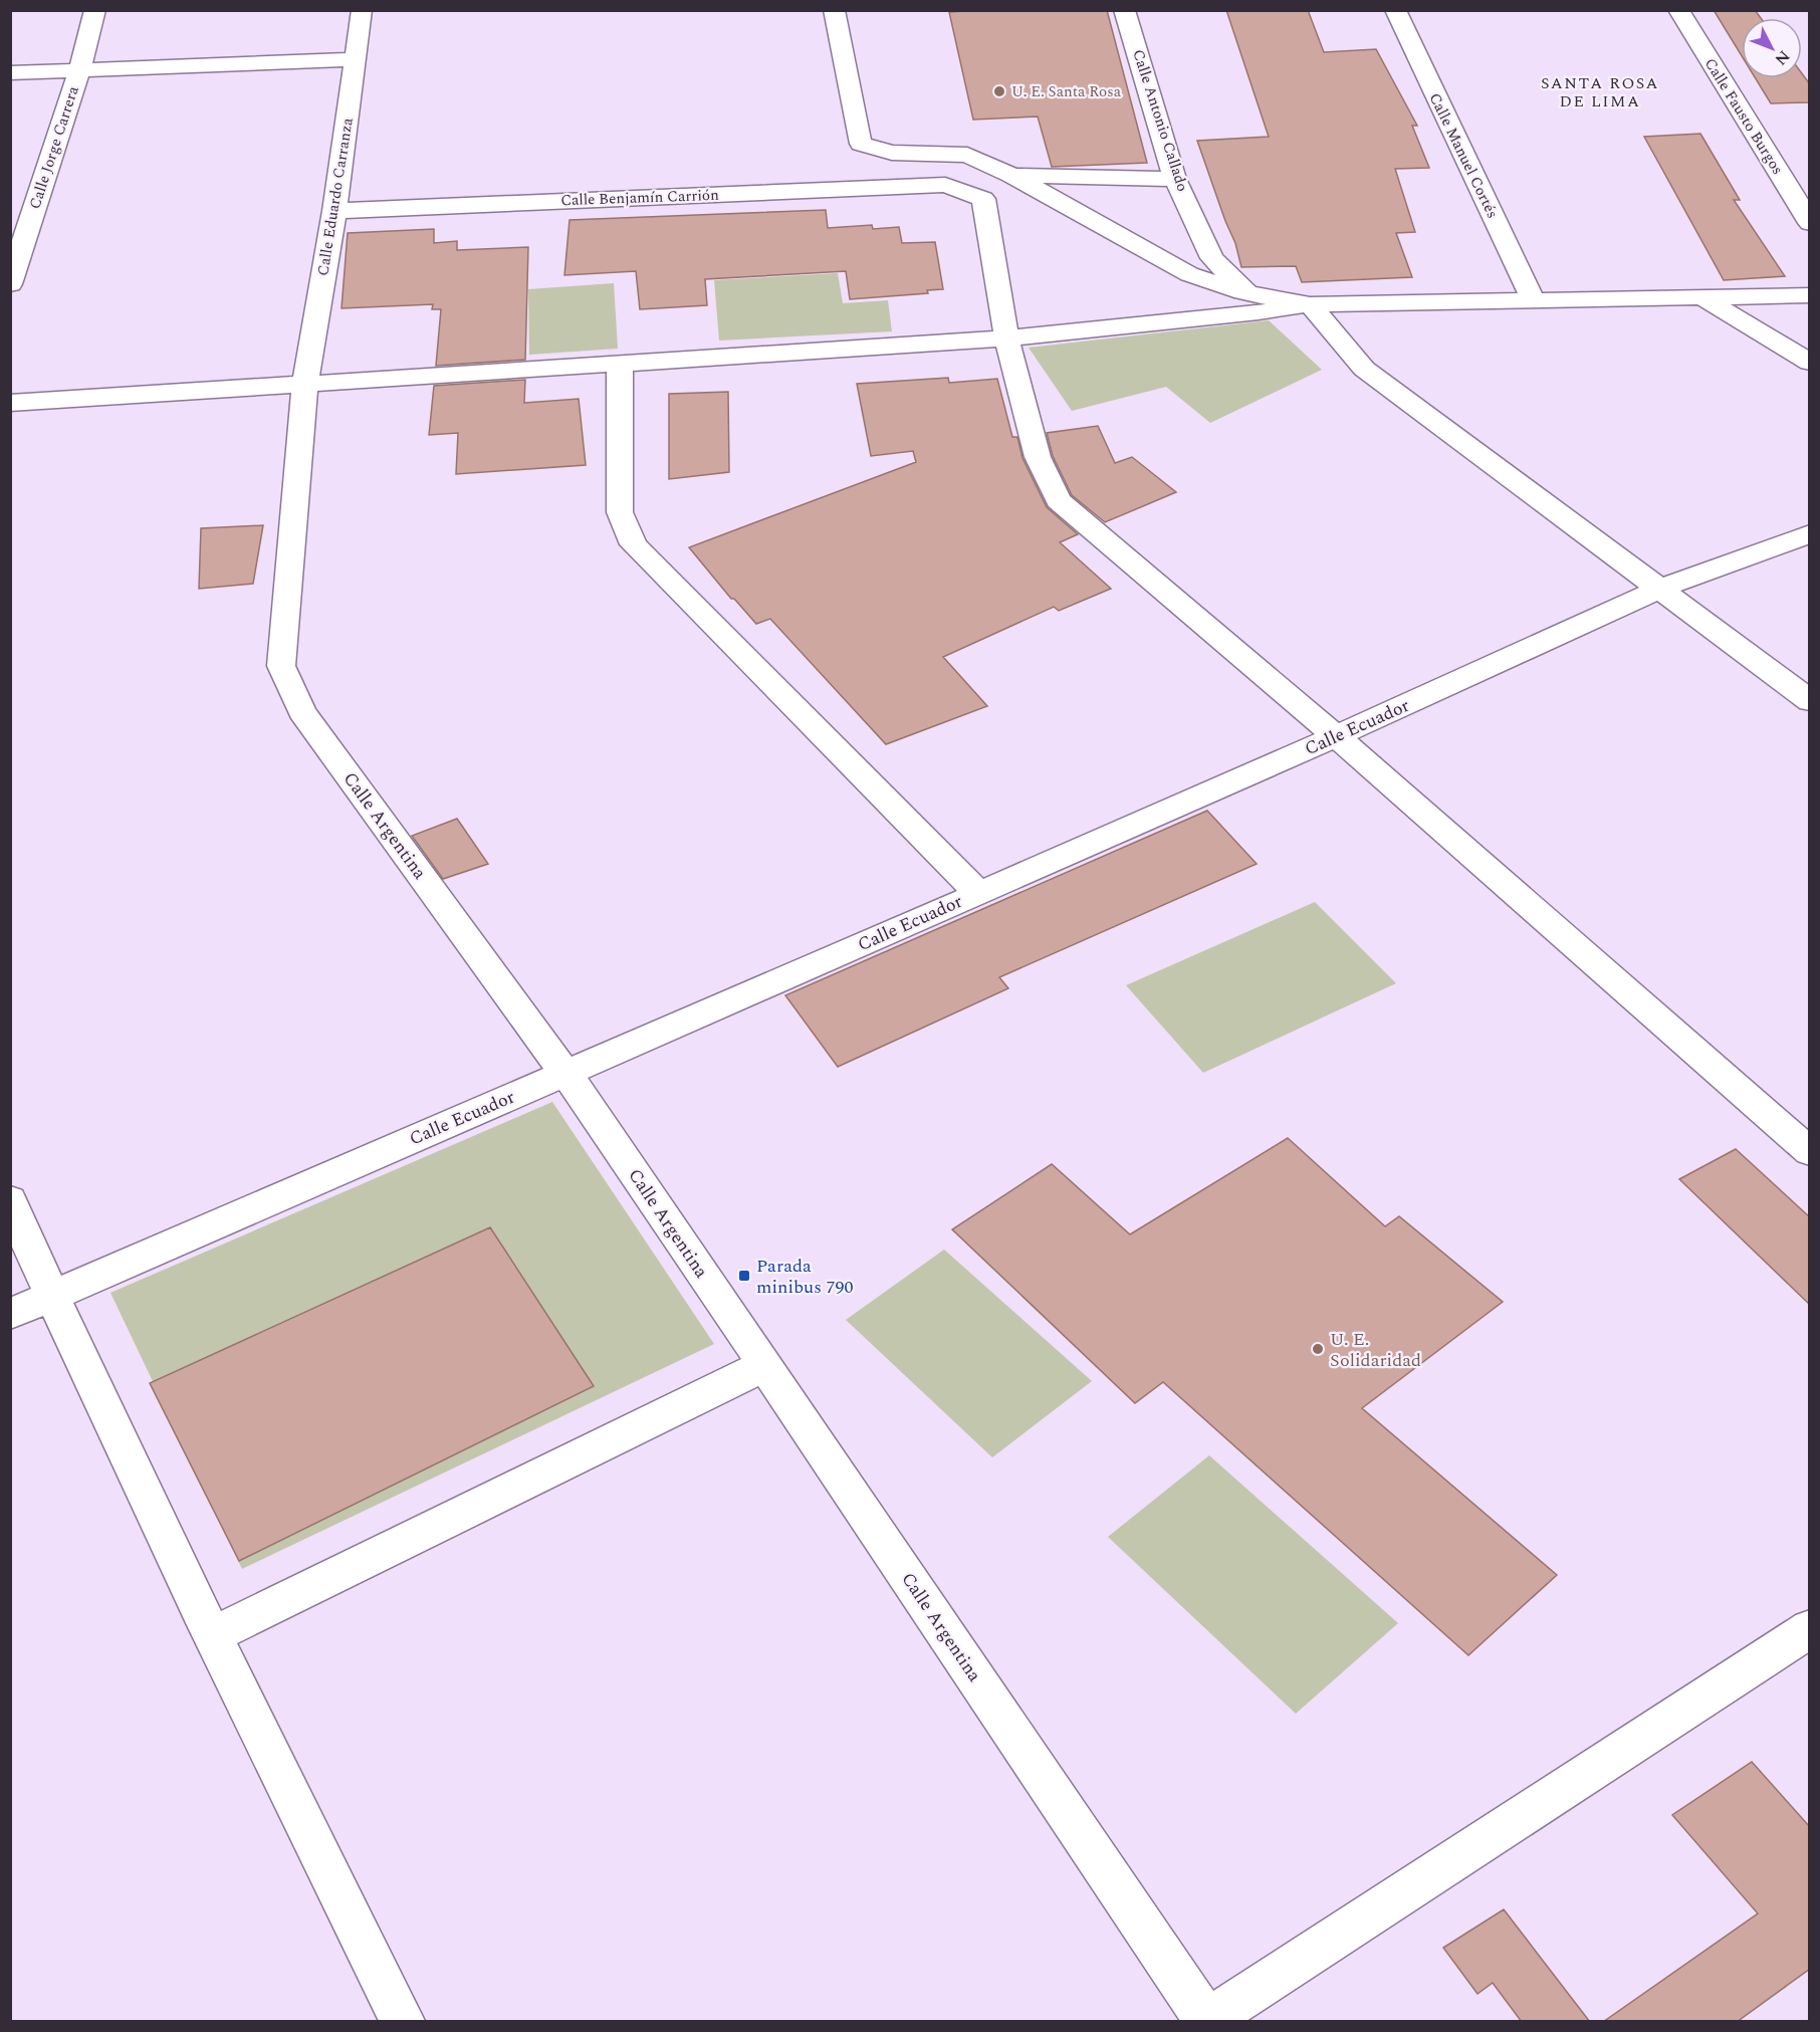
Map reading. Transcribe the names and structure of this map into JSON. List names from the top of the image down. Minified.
{"streets":{"street":["Calle Fausto Burgos","Calle Antonio Callado","Calle Jorge Carrera","Calle Manuel Cortés","Calle Eduardo Carranza","Calle Benjamín Carrión","Calle Ecuador","Calle Argentina"]},"crossings":[["Calle Eduardo Carranza","Calle Benjamín Carrión"],["Calle Eduardo Carranza","Calle Argentina"],["Calle Ecuador","Calle Argentina"]],"districts":["SANTA ROSA DE LIMA"],"places":{"other":["U. E. Santa Rosa","U. E. Solidaridad"],"transit":["Parada minibus 790"]},"north":"bottom right"}
